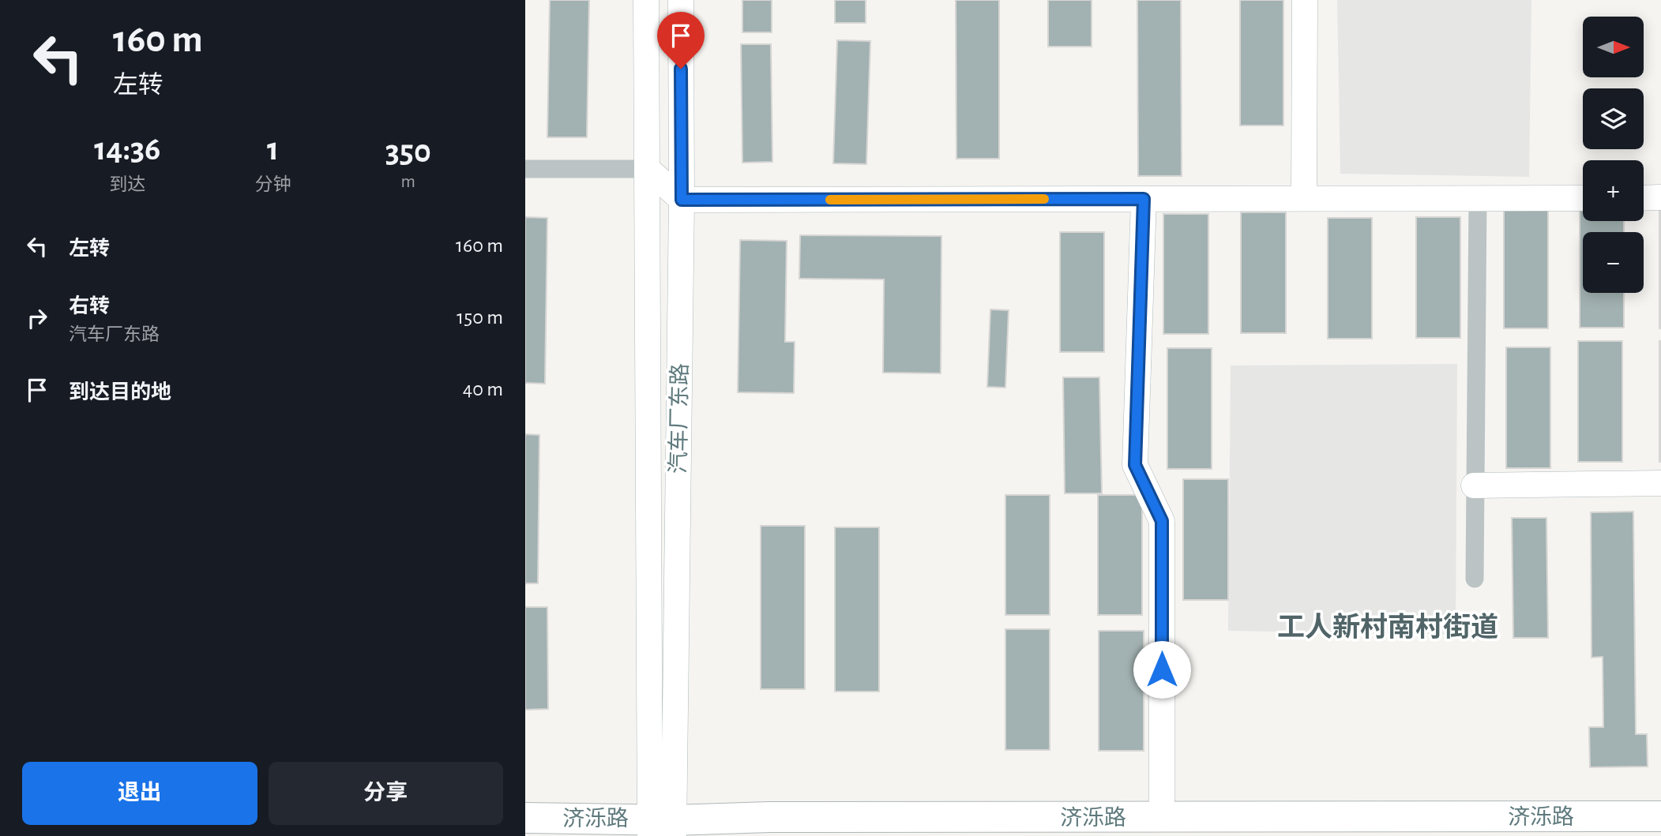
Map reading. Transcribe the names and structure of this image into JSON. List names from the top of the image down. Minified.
{"streets":{"highway":["济泺路"],"street":["汽车厂东路"]},"crossings":[["汽车厂东路","济泺路"]],"districts":["工人新村南村街道"],"north":"right","page":{"turn":["160 m","左转"],"map_buttons":["+","−"],"eta":["14:36","到达","1","分钟","350","m"],"list":[{"name":"左转","value":"160 m"},{"name":"右转","note":"汽车厂东路","value":"150 m"},{"name":"到达目的地","value":"40 m"}],"buttons":["退出","分享"]}}
